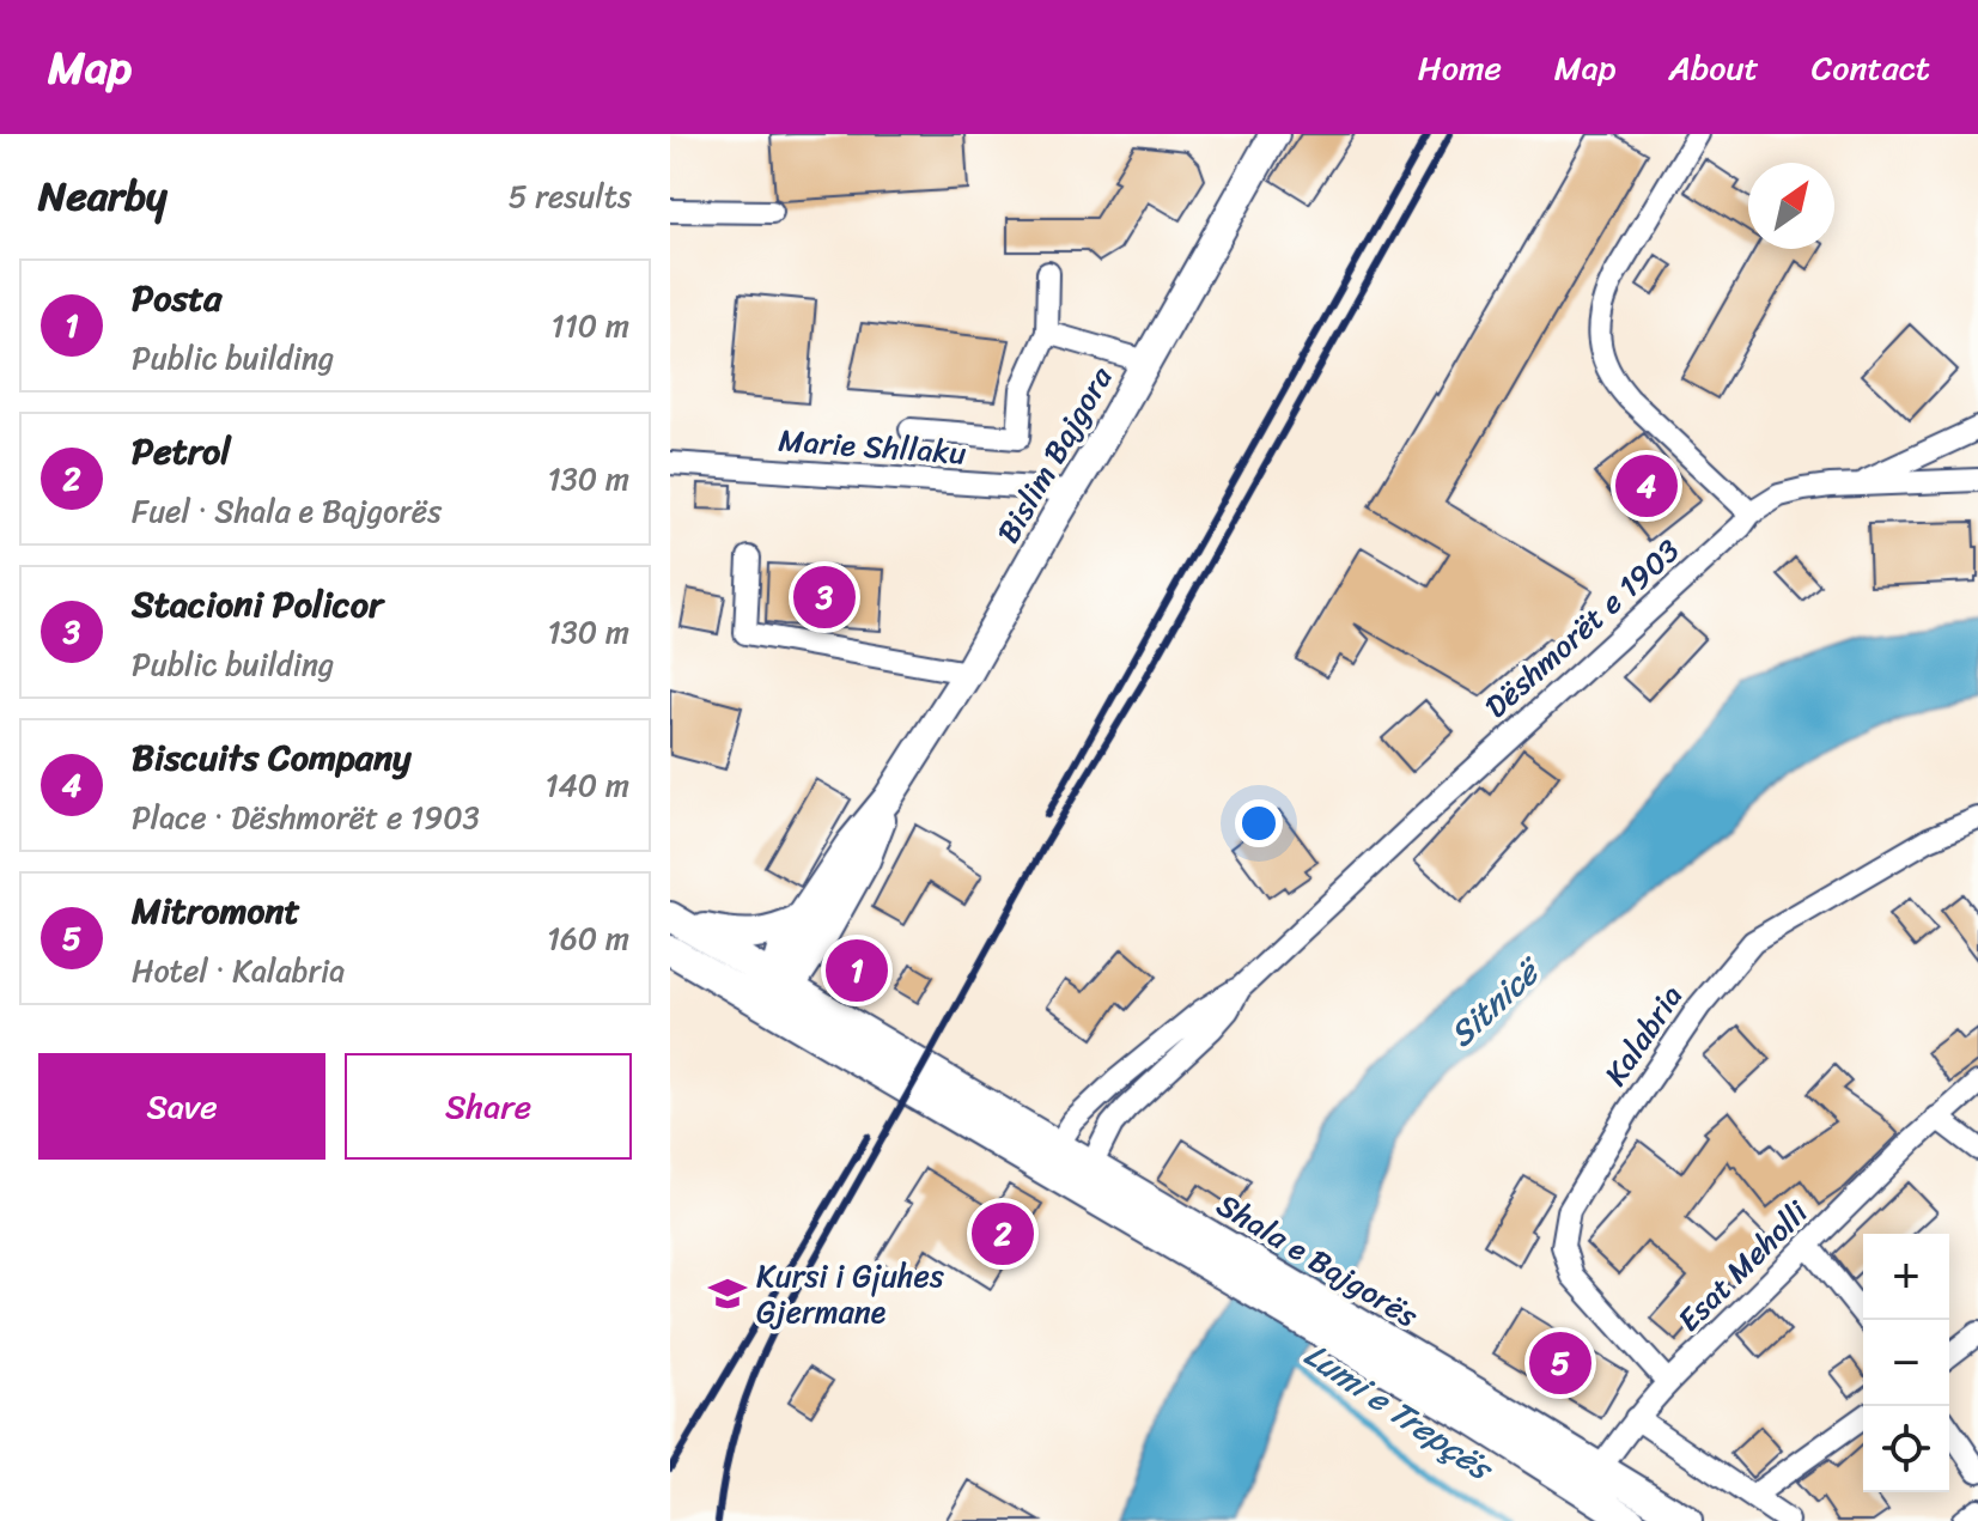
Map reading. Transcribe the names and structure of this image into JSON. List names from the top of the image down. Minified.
{"streets":{"main road":["Bislim Bajgora","Shala e Bajgorës"],"street":["Marie Shllaku","Dëshmorët e 1903","Kalabria","Esat Meholli"]},"crossings":[["Marie Shllaku","Bislim Bajgora"],["Dëshmorët e 1903","Shala e Bajgorës"],["Kalabria","Esat Meholli"],["Shala e Bajgorës","Esat Meholli"]],"water":["Sitnicë","Lumi e Trepçës"],"places":{"school or university":["Kursi i Gjuhes Gjermane"]},"north":"top right","page":{"header":"Map","nav":["Home","Map","About","Contact"],"heading":["Nearby","5 results"],"list":[{"mark":"1","name":"Posta","note":"Public building","value":"110 m"},{"mark":"2","name":"Petrol","note":"Fuel · Shala e Bajgorës","value":"130 m"},{"mark":"3","name":"Stacioni Policor","note":"Public building","value":"130 m"},{"mark":"4","name":"Biscuits Company","note":"Place · Dëshmorët e 1903","value":"140 m"},{"mark":"5","name":"Mitromont","note":"Hotel · Kalabria","value":"160 m"}],"pins":["4","3","1","2","5"],"buttons":["Save","Share"],"map_buttons":["+","−"]}}
